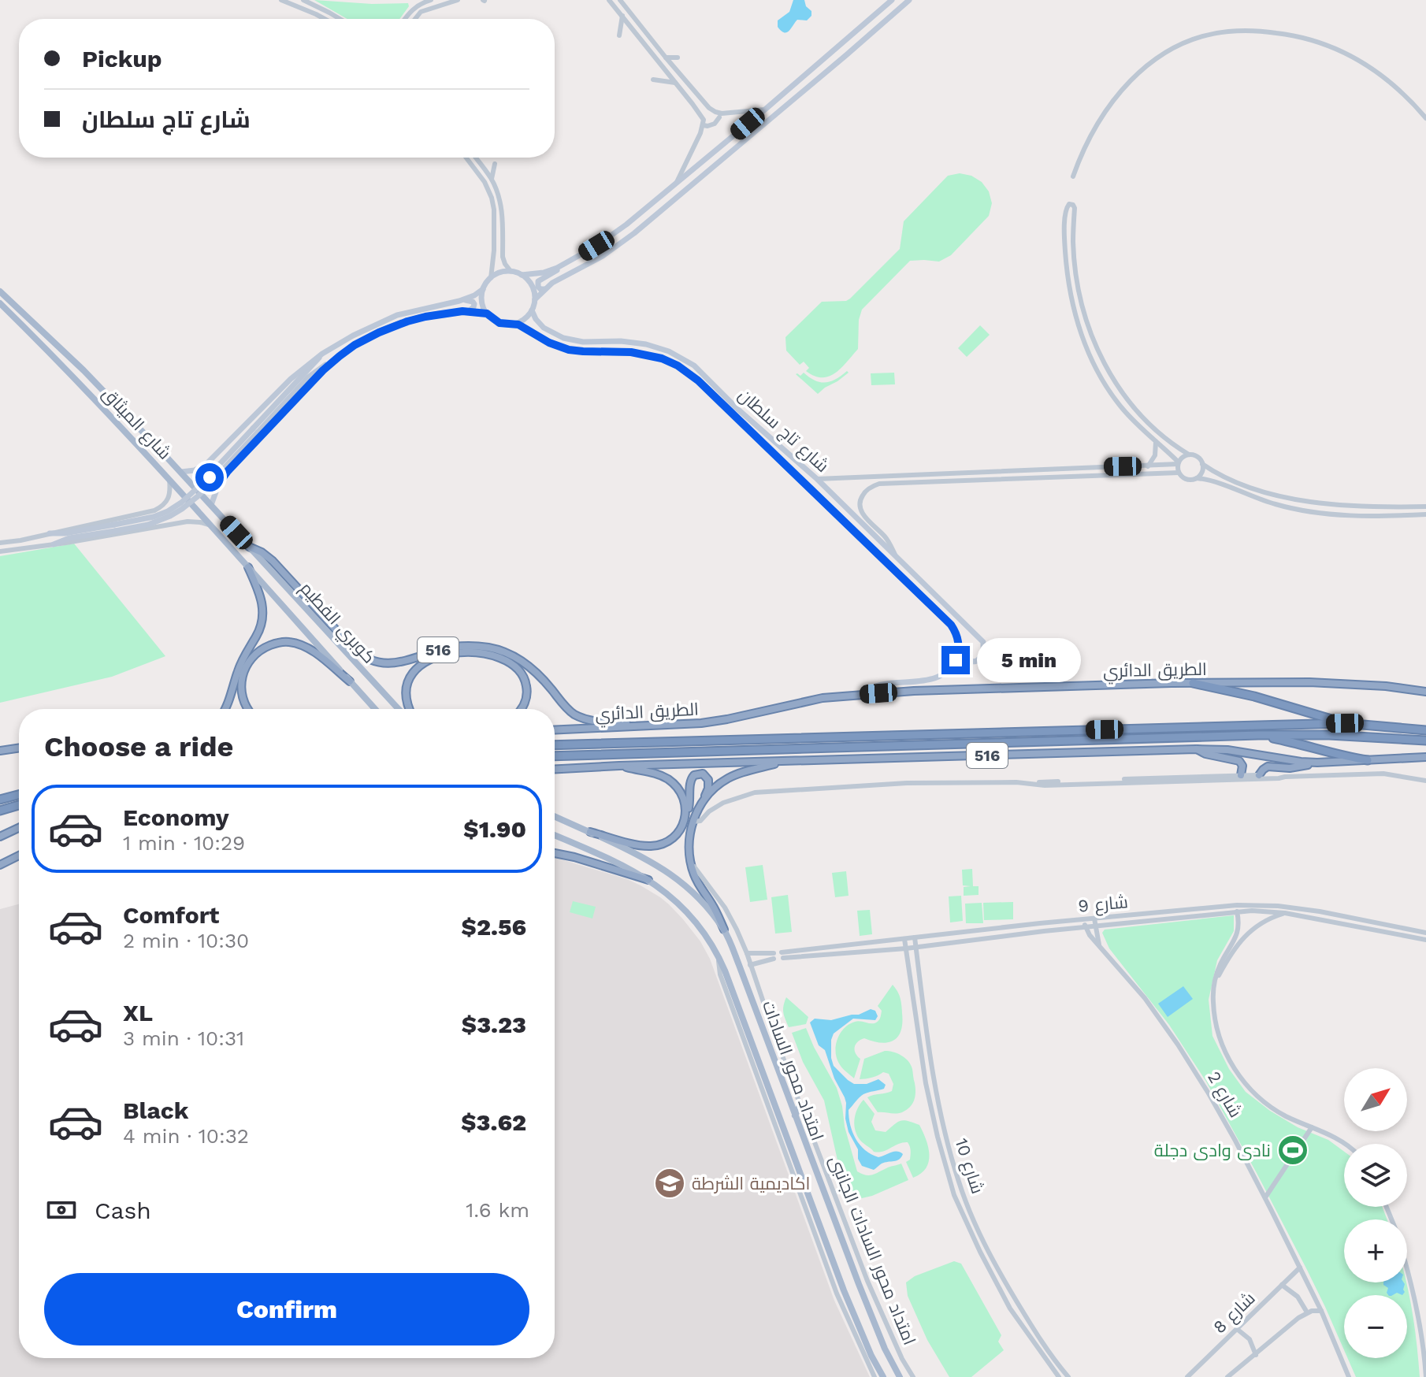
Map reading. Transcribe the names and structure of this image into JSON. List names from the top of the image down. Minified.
{"streets":{"highway":["516","الطريق الدائري"],"main road":["شارع الميثاق","شارع تاج سلطان","كوبري الفطيم","امتداد محور السادات"],"street":["شارع 9","شارع 2","شارع 10","امتداد محور السادات الجانبى","شارع 8"]},"crossings":[["شارع الميثاق","كوبري الفطيم"],["شارع الميثاق","516"],["كوبري الفطيم","516"],["516","الطريق الدائري"],["516","امتداد محور السادات"],["516","امتداد محور السادات الجانبى"],["شارع 9","شارع 2"],["شارع 9","شارع 10"],["شارع 2","شارع 8"]],"places":{"sports":["نادى وادى دجلة"],"school or university":["اكاديمية الشرطة"]},"north":"top right","page":{"banner":["Pickup","شارع تاج سلطان"],"bubble":"5 min","heading":"Choose a ride","list":[{"name":"Economy","note":"1 min · 10:29","value":"$1.90"},{"name":"Comfort","note":"2 min · 10:30","value":"$2.56"},{"name":"XL","note":"3 min · 10:31","value":"$3.23"},{"name":"Black","note":"4 min · 10:32","value":"$3.62"}],"map_buttons":["+","−"],"pay":["Cash","1.6 km"],"buttons":"Confirm"}}
